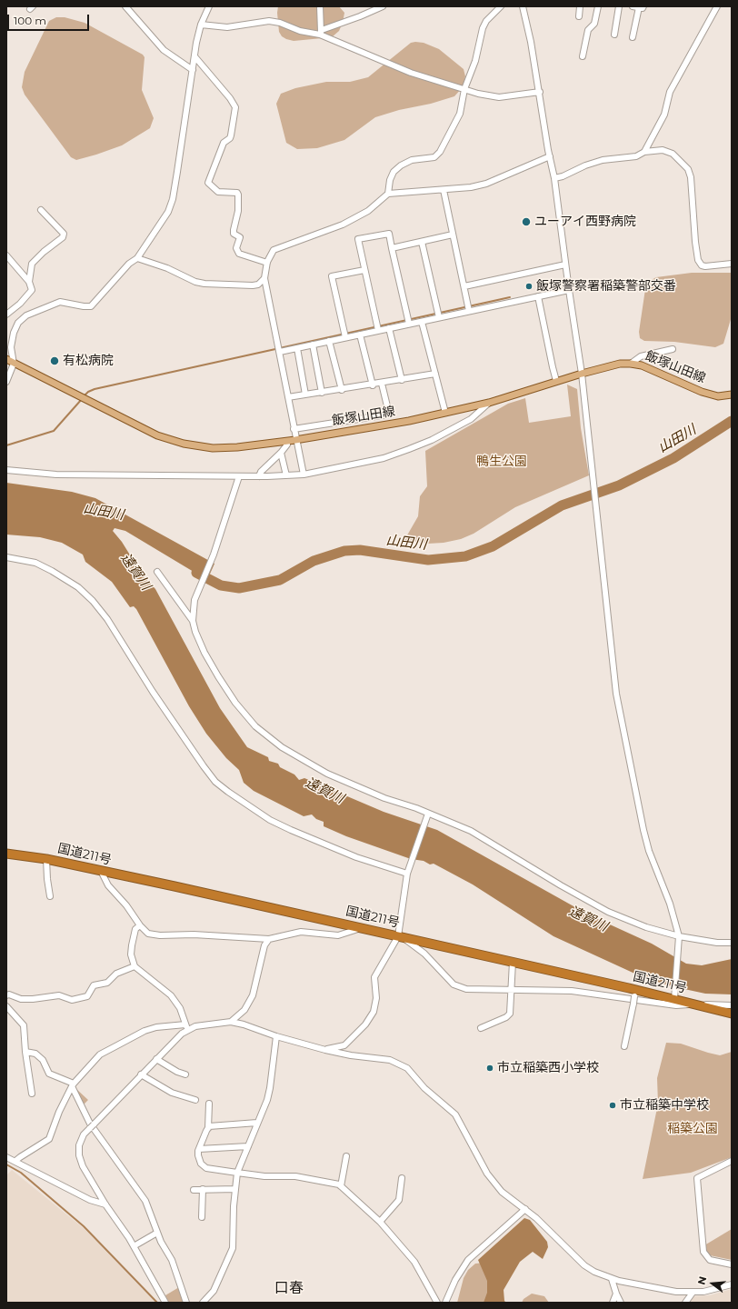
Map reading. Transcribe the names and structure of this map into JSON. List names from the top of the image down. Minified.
{"streets":{"highway":["国道211号"],"main road":["飯塚山田線"]},"districts":["口春"],"water":["山田川","遠賀川"],"parks":["鴨生公園","稲築公園"],"places":["ユーアイ西野病院","飯塚警察署稲築警部交番","有松病院","市立稲築西小学校","市立稲築中学校"],"scale_bar":"100 m","north":"left"}
